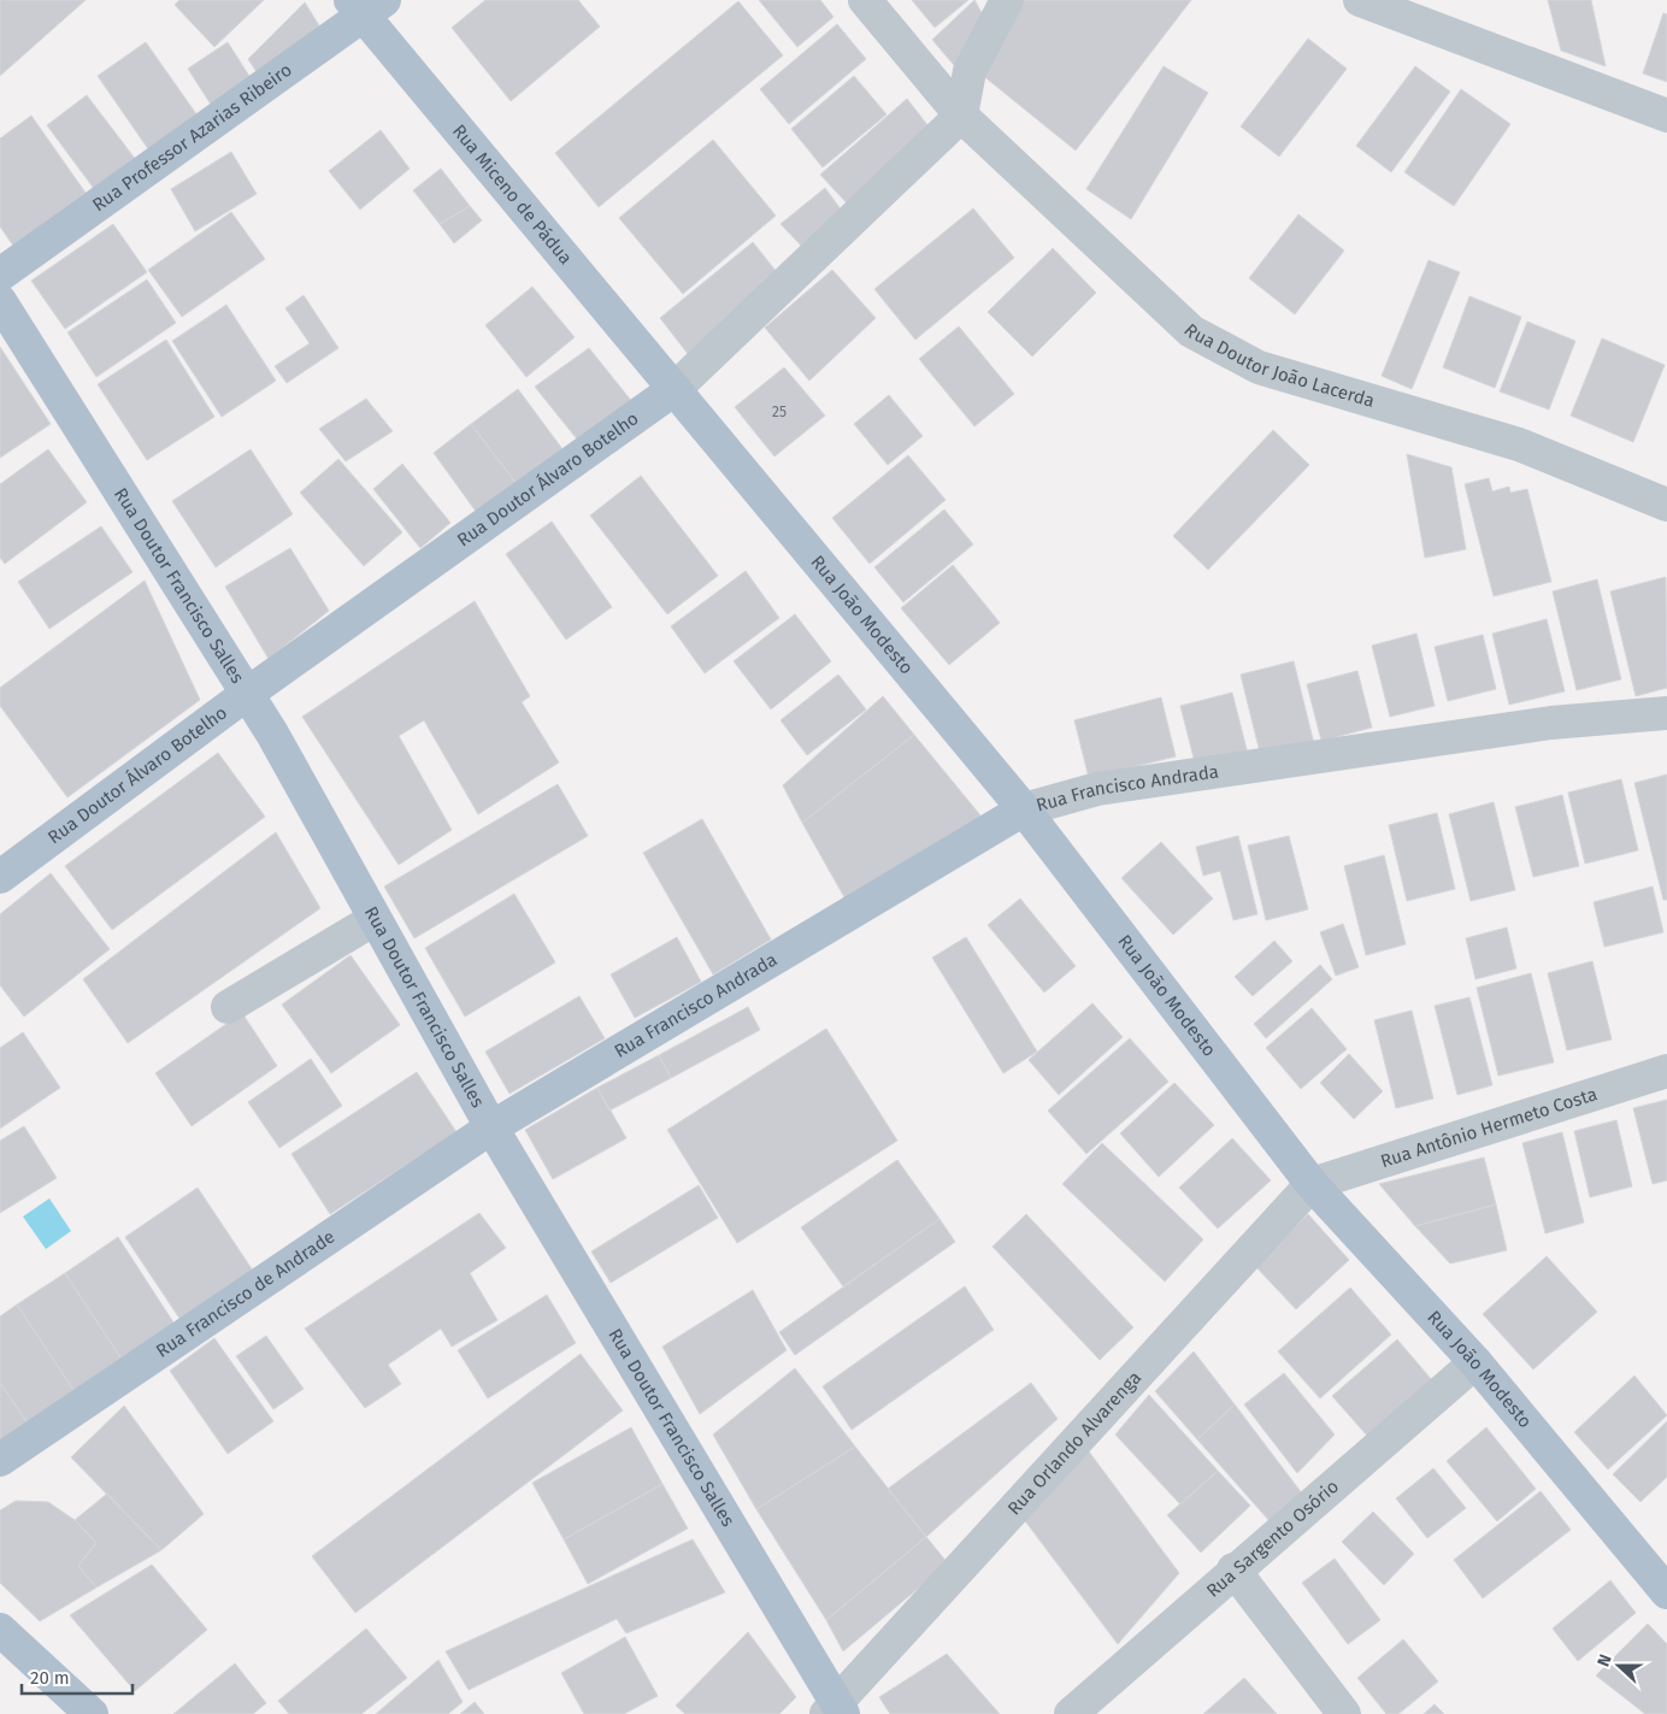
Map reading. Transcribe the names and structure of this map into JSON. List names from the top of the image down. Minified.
{"streets":{"main road":["Rua Professor Azarias Ribeiro","Rua Miceno de Pádua","Rua Doutor Álvaro Botelho","Rua Doutor Francisco Salles","Rua João Modesto","Rua Francisco Andrada","Rua Francisco de Andrade"],"street":["Rua Doutor João Lacerda","Rua Antônio Hermeto Costa","Rua Orlando Alvarenga","Rua Sargento Osório"]},"crossings":[["Rua Professor Azarias Ribeiro","Rua Miceno de Pádua"],["Rua Miceno de Pádua","Rua Doutor Álvaro Botelho"],["Rua Miceno de Pádua","Rua João Modesto"],["Rua Doutor João Lacerda","Rua Doutor Álvaro Botelho"],["Rua Doutor Álvaro Botelho","Rua Doutor Francisco Salles"],["Rua Doutor Álvaro Botelho","Rua João Modesto"],["Rua Doutor Francisco Salles","Rua Francisco Andrada"],["Rua Doutor Francisco Salles","Rua Francisco de Andrade"],["Rua Doutor Francisco Salles","Rua Orlando Alvarenga"],["Rua João Modesto","Rua Francisco Andrada"],["Rua João Modesto","Rua Antônio Hermeto Costa"],["Rua João Modesto","Rua Orlando Alvarenga"],["Rua João Modesto","Rua Sargento Osório"],["Rua Francisco Andrada","Rua Francisco de Andrade"],["Rua Antônio Hermeto Costa","Rua Orlando Alvarenga"]],"house_numbers":["25"],"scale_bar":"20 m","north":"left"}
